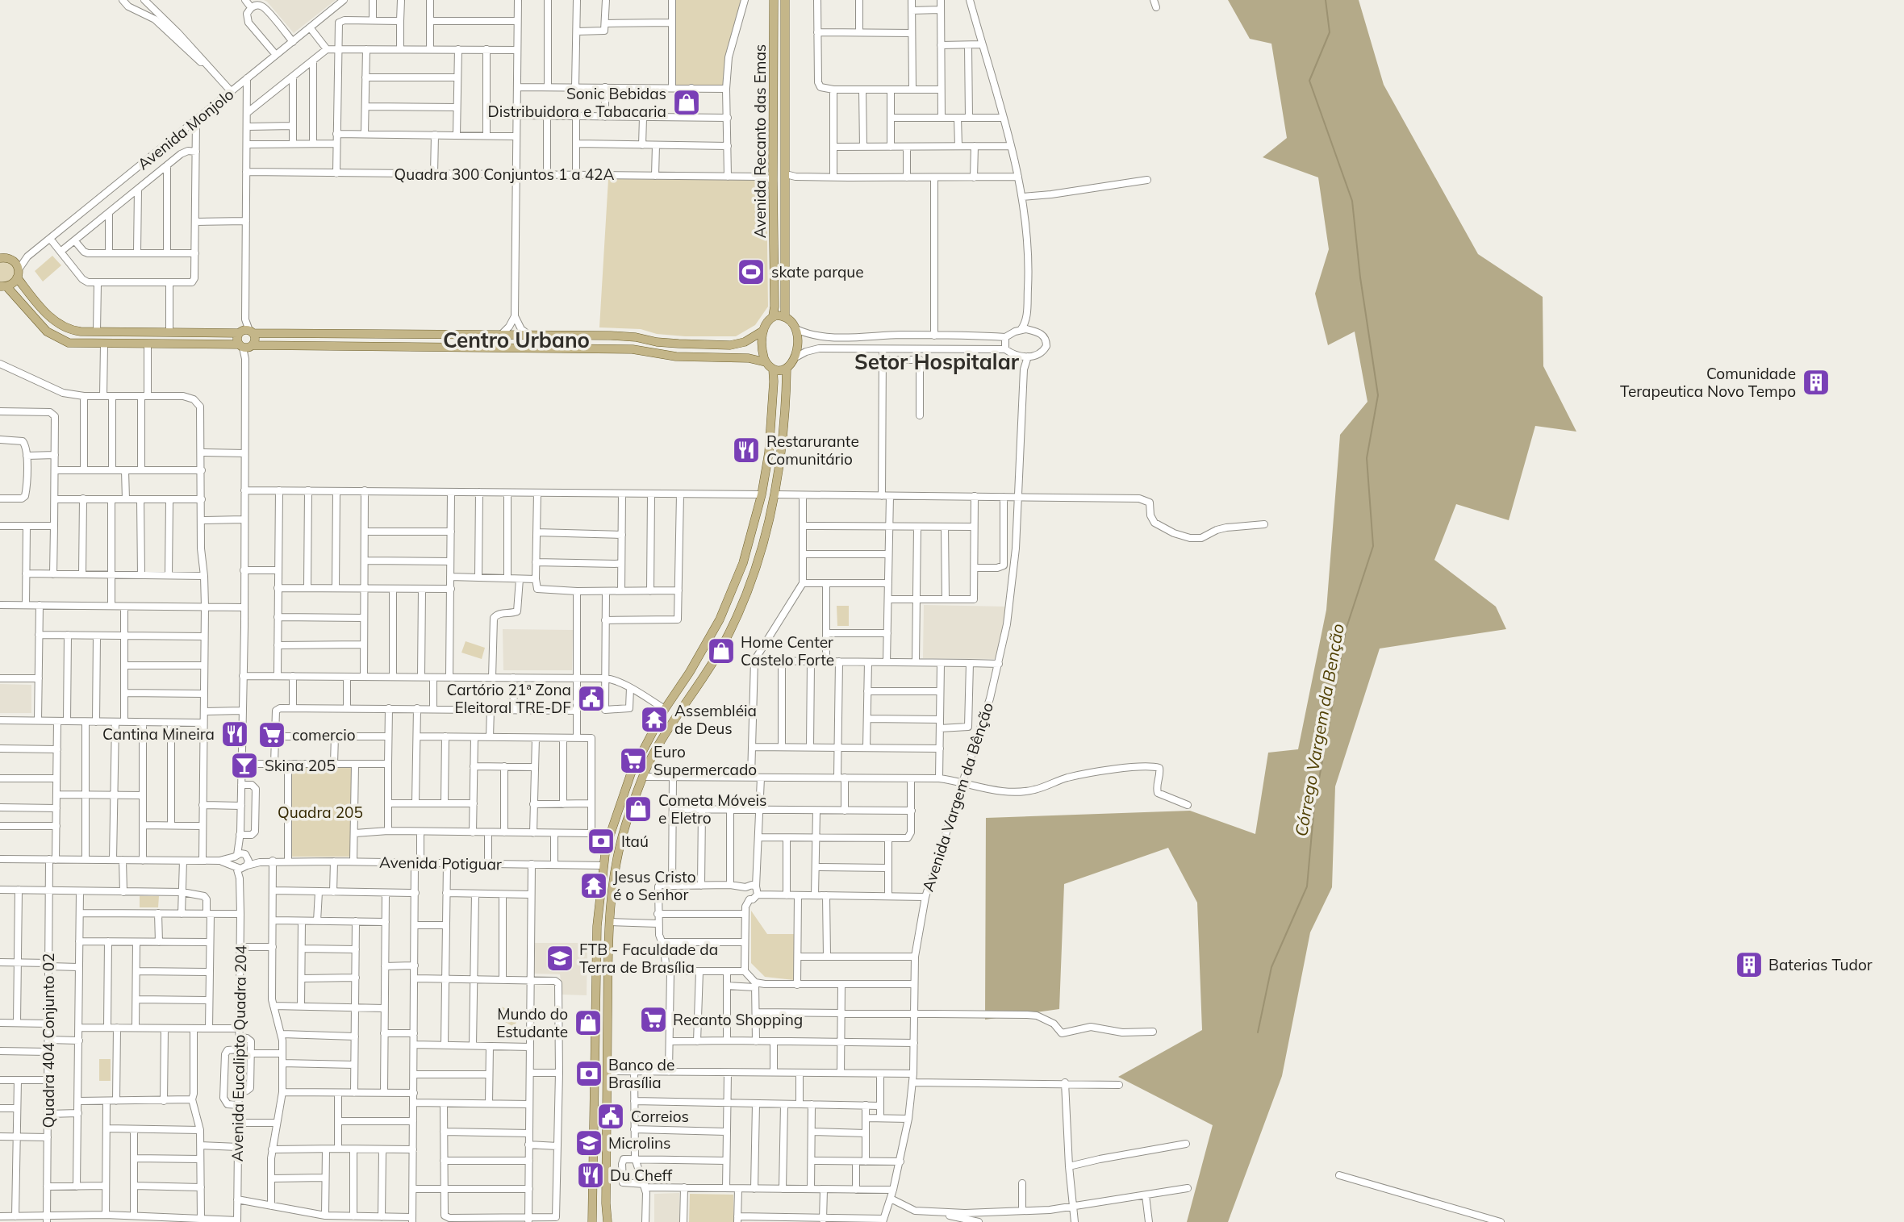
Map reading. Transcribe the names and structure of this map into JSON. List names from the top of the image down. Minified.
{"streets":{"main road":["Avenida Recanto das Emas"],"street":["Avenida Monjolo","Quadra 300 Conjuntos 1 a 42A","Avenida Vargem da Bênção","Avenida Potiguar","Quadra 404 Conjunto 02","Avenida Eucalipto Quadra 204"]},"crossings":[["Avenida Recanto das Emas","Quadra 300 Conjuntos 1 a 42A"],["Avenida Potiguar","Quadra 404 Conjunto 02"]],"districts":["Centro Urbano","Setor Hospitalar"],"water":["Córrego Vargem da Benção"],"parks":["Quadra 205"],"places":{"shop":["Sonic Bebidas Distribuidora e Tabacaria","Home Center Castelo Forte","Cometa Móveis e Eletro","Mundo do Estudante"],"sports":["skate parque"],"building":["Comunidade Terapeutica Novo Tempo","Baterias Tudor"],"restaurant":["Restarurante Comunitário","Cantina Mineira","Du Cheff"],"public building":["Cartório 21ª Zona Eleitoral TRE-DF","Correios"],"temple":["Assembléia de Deus","Jesus Cristo é o Senhor"],"supermarket":["comercio","Euro Supermercado","Recanto Shopping"],"bar":["Skina 205"],"bank":["Itaú","Banco de Brasília"],"school or university":["FTB - Faculdade da Terra de Brasília","Microlins"]}}
